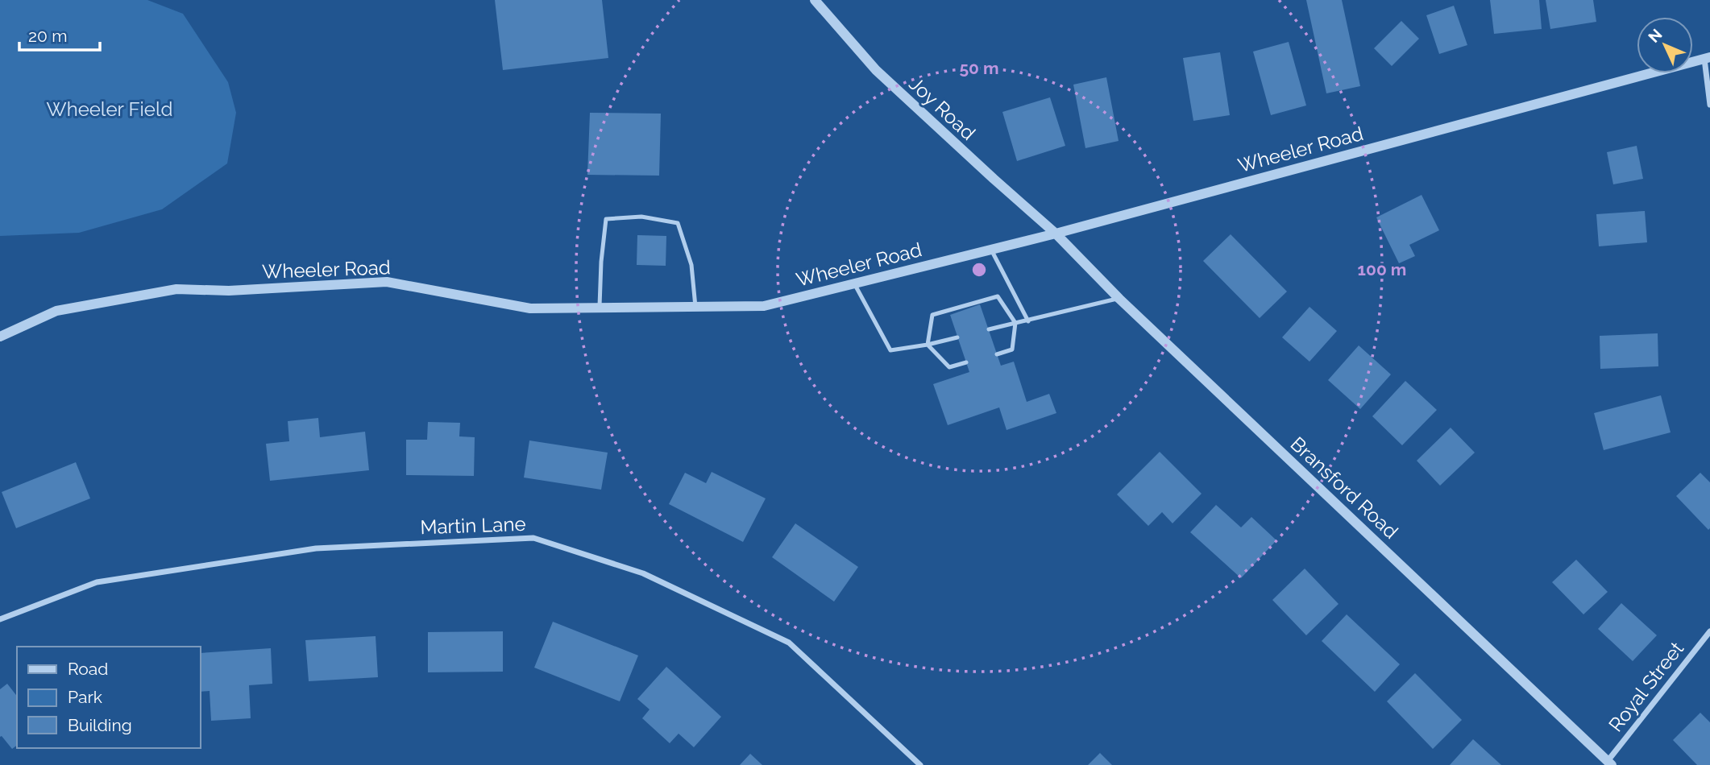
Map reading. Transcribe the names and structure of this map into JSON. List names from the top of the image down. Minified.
{"streets":{"street":["Joy Road","Wheeler Road","Bransford Road","Martin Lane","Royal Street"]},"crossings":[["Joy Road","Wheeler Road"],["Joy Road","Bransford Road"],["Wheeler Road","Bransford Road"],["Bransford Road","Royal Street"]],"parks":["Wheeler Field"],"legend":["Road","Park","Building"],"scale_bar":"20 m","north":"top left","rings":["50 m","100 m"]}
